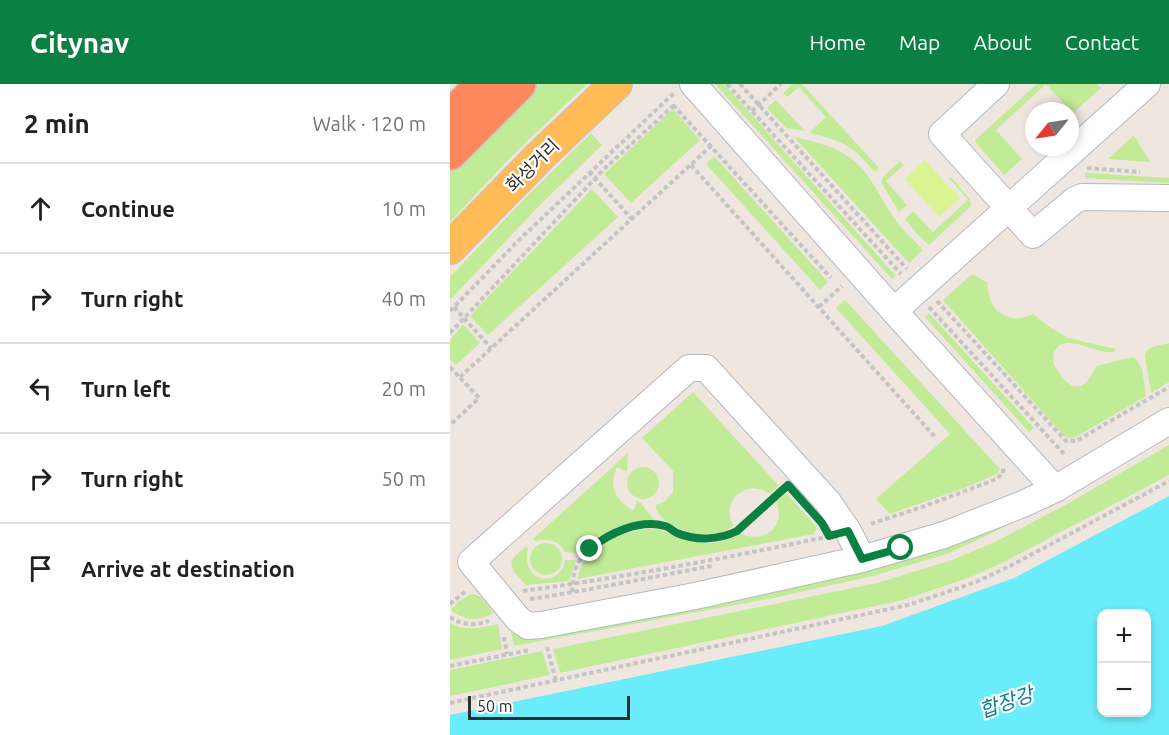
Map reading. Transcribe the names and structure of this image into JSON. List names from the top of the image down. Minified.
{"streets":{"main road":["화성거리"]},"water":["합장강"],"scale_bar":"50 m","north":"bottom left","page":{"header":"Citynav","nav":["Home","Map","About","Contact"],"heading":["2 min","Walk · 120 m"],"list":[["Continue","10 m"],["Turn right","40 m"],["Turn left","20 m"],["Turn right","50 m"],"Arrive at destination"],"map_buttons":["+","−"],"scale":"50 m"}}
